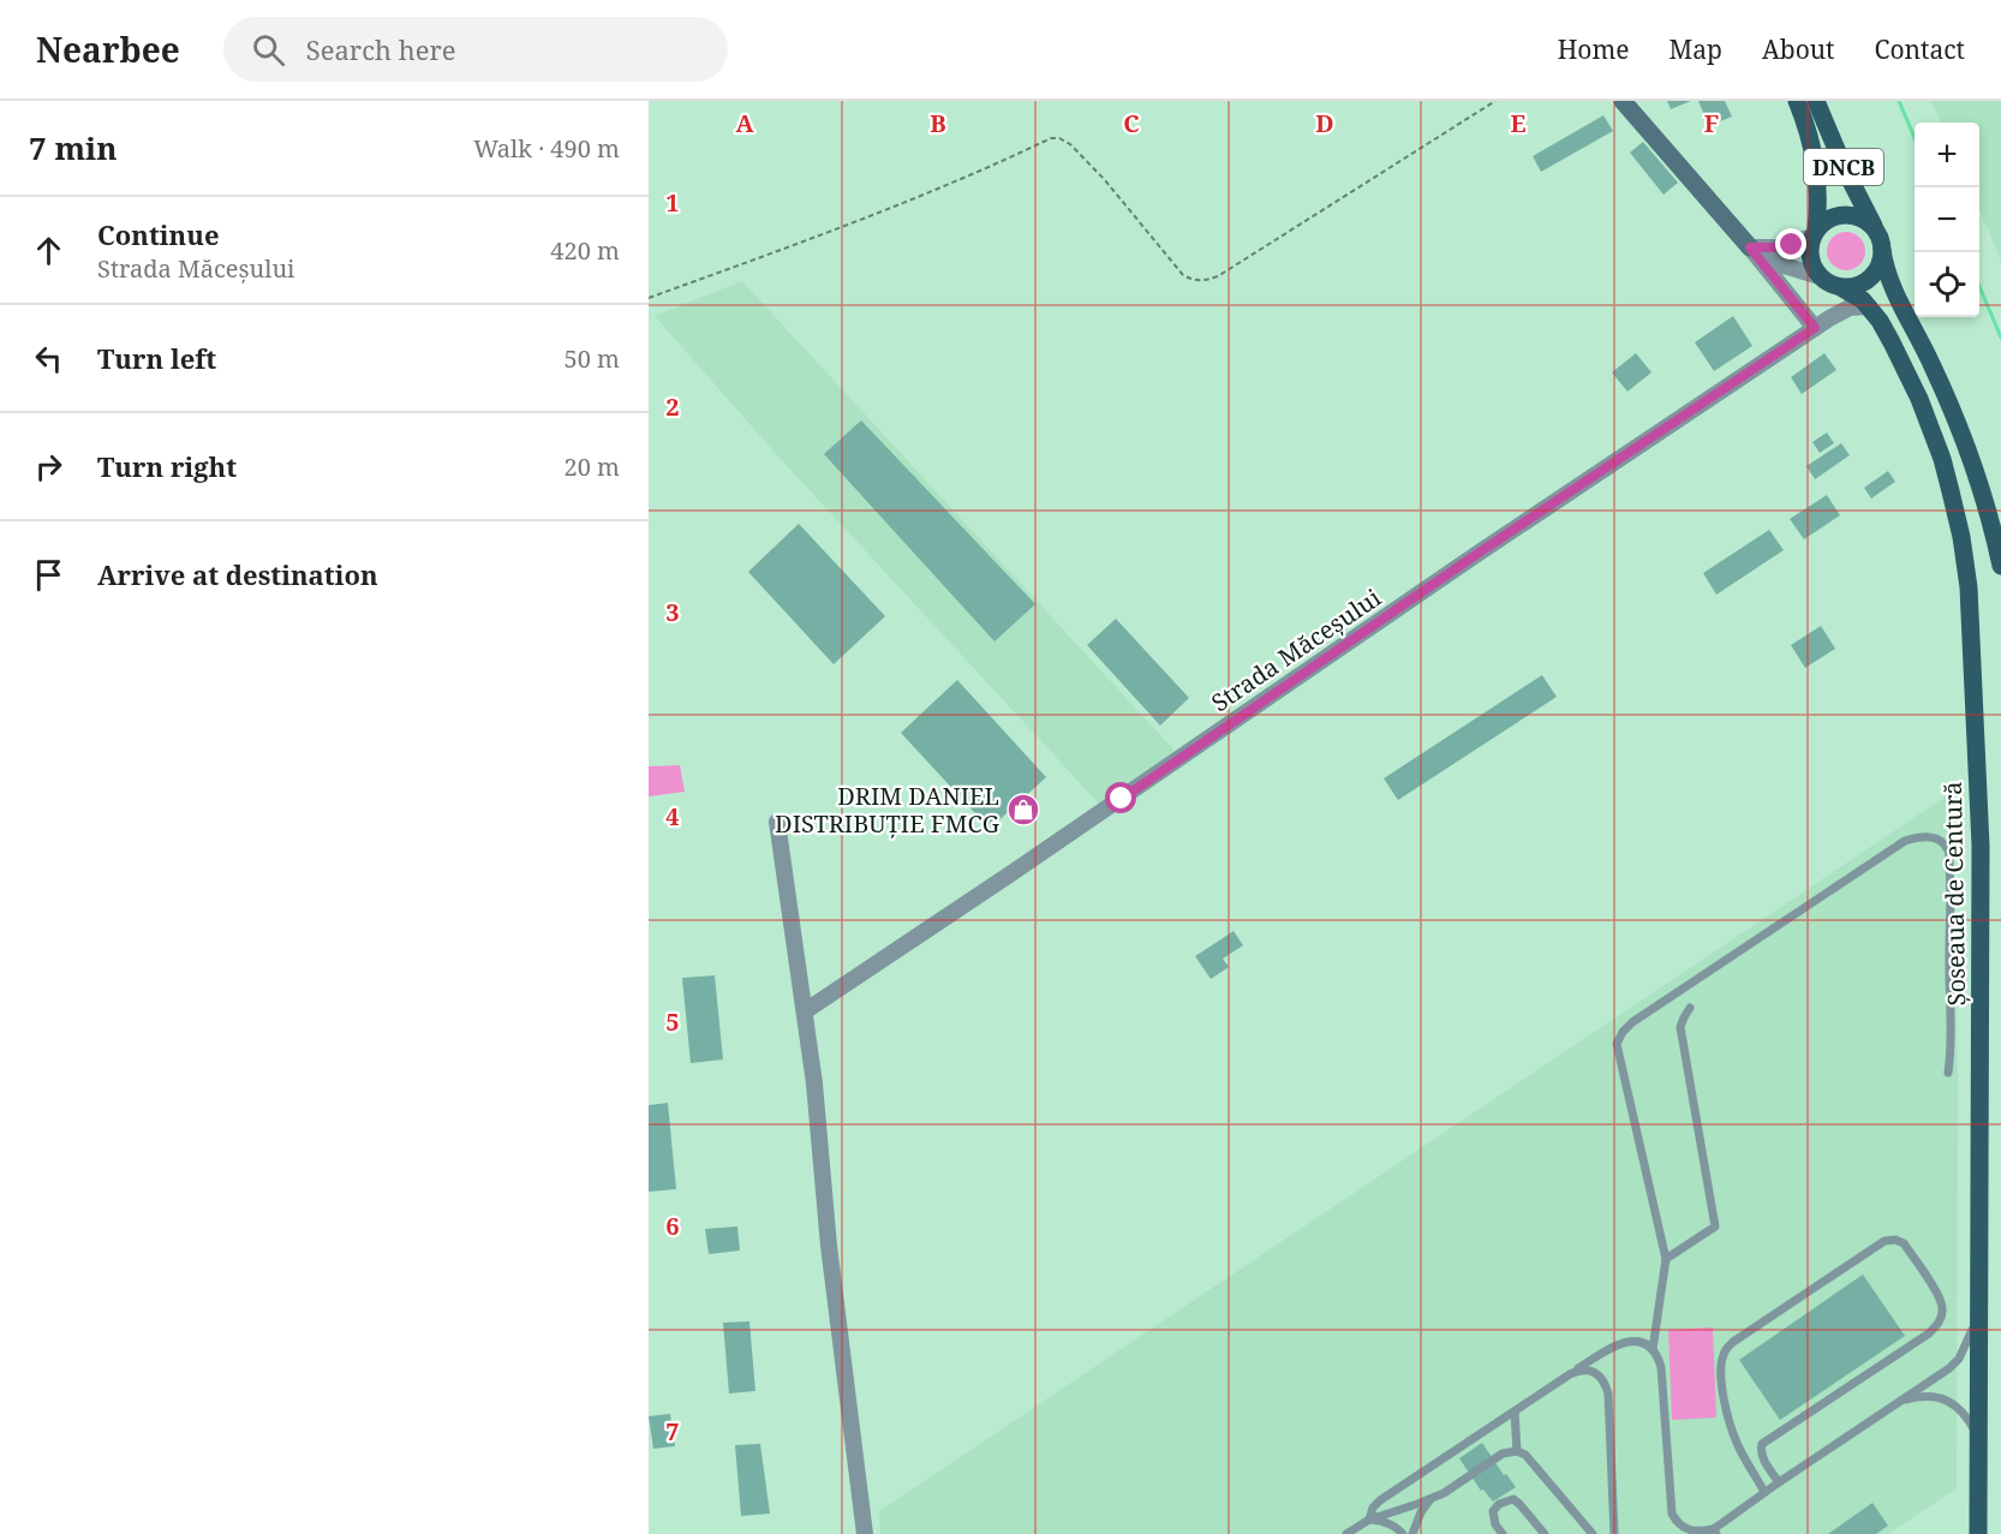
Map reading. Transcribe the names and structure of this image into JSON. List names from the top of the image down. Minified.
{"streets":{"main road":["DNCB","Șoseaua de Centură"],"street":["Strada Măceșului"]},"crossings":[["DNCB","Șoseaua de Centură"],["Strada Măceșului","Șoseaua de Centură"]],"places":{"shop":["DRIM DANIEL DISTRIBUȚIE FMCG"]},"page":{"header":"Nearbee","search":"Search here","nav":["Home","Map","About","Contact"],"heading":["7 min","Walk · 490 m"],"map_buttons":["+","−"],"list":[["Continue","Strada Măceșului","420 m"],["Turn left","50 m"],["Turn right","20 m"],"Arrive at destination"]},"grid":{"columns":["A","B","C","D","E","F"],"rows":["1","2","3","4","5","6","7"]}}
